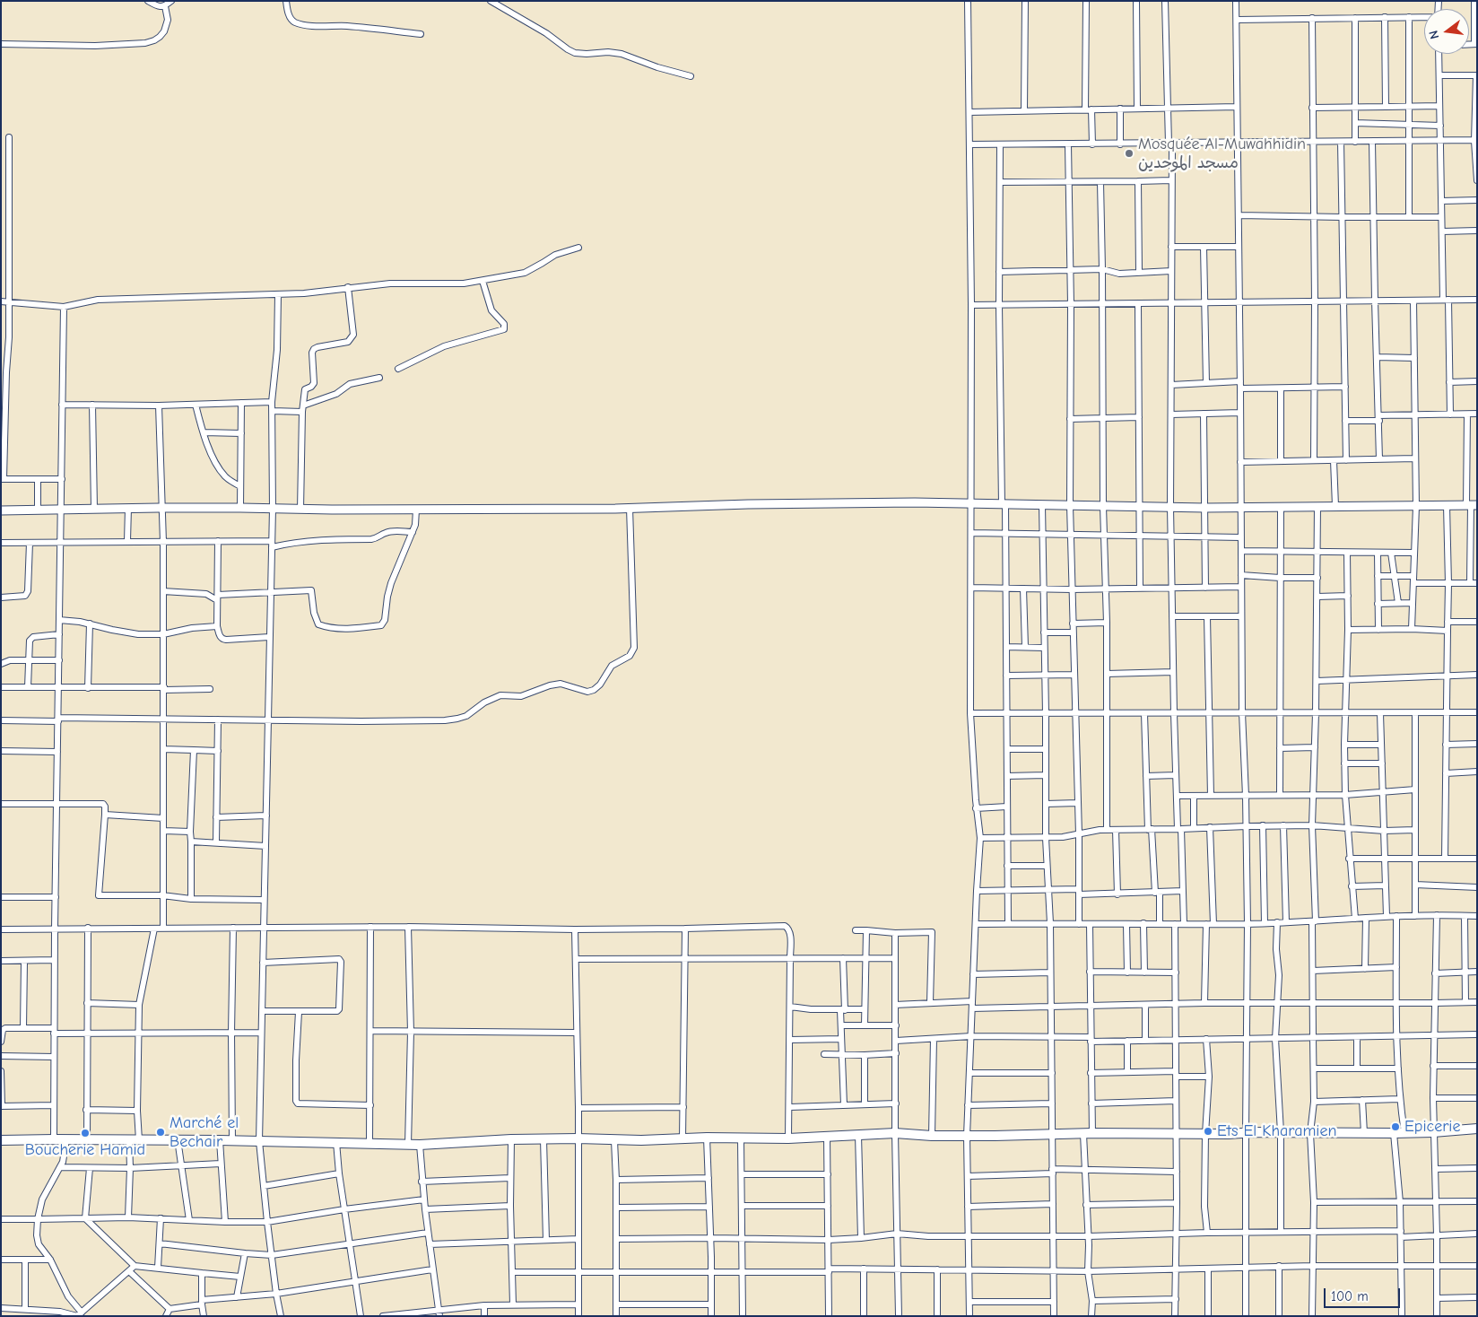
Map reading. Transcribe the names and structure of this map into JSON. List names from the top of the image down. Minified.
{"places":["Mosquée Al-Muwahhidin مسجد الموحدين","Epicerie","Ets El Kharamien","Marché el Bechair","Boucherie Hamid"],"scale_bar":"100 m","north":"left"}
